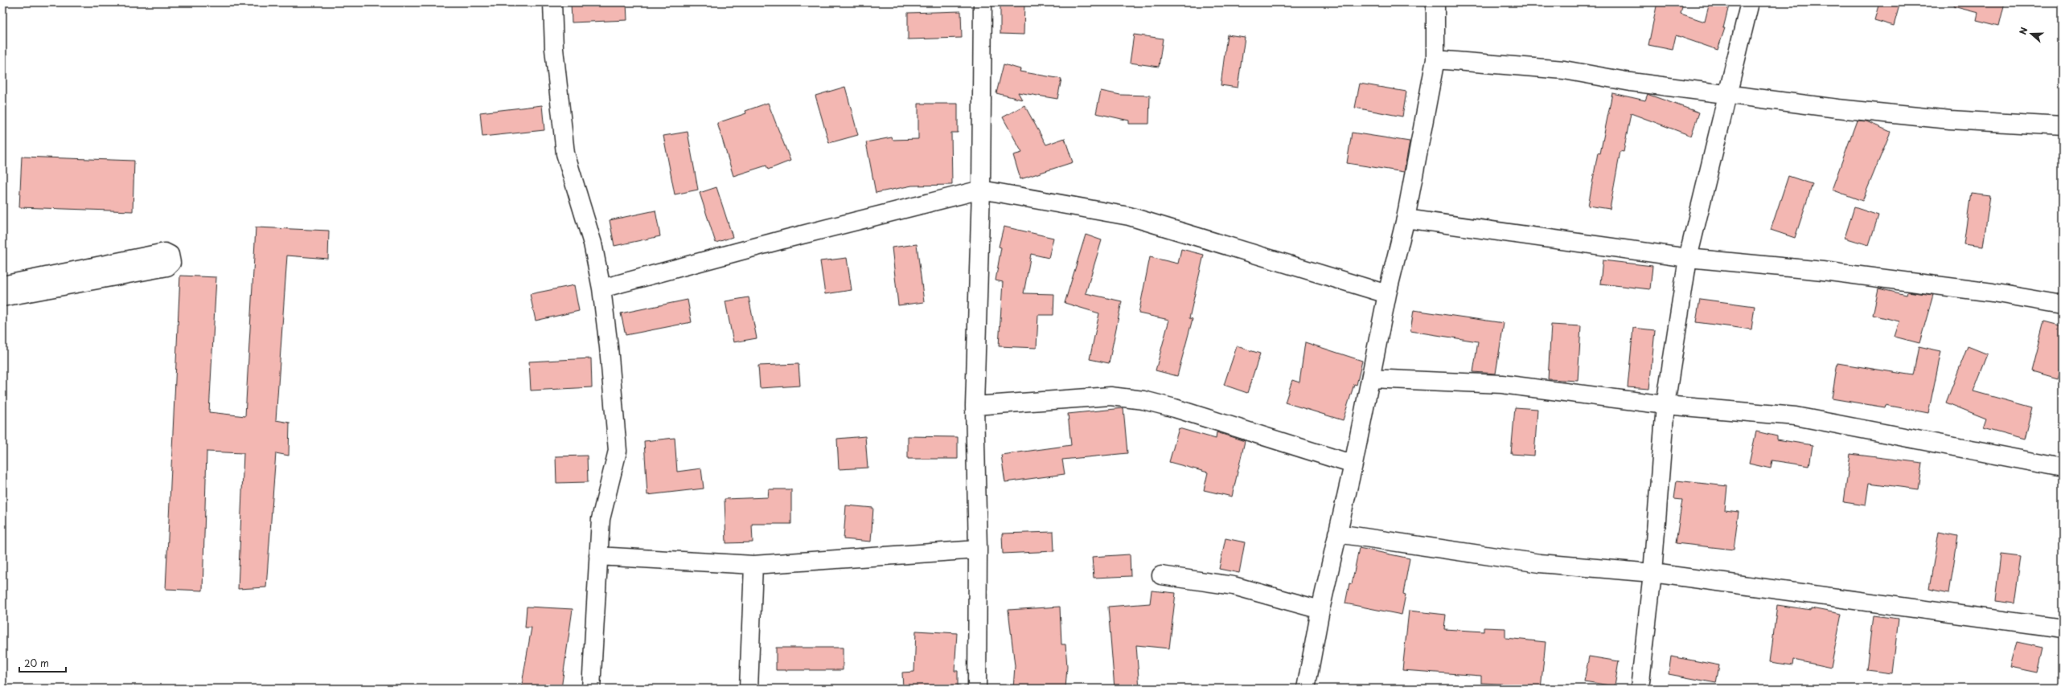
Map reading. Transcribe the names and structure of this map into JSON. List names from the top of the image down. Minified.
{"scale_bar":"20 m","north":"left"}
